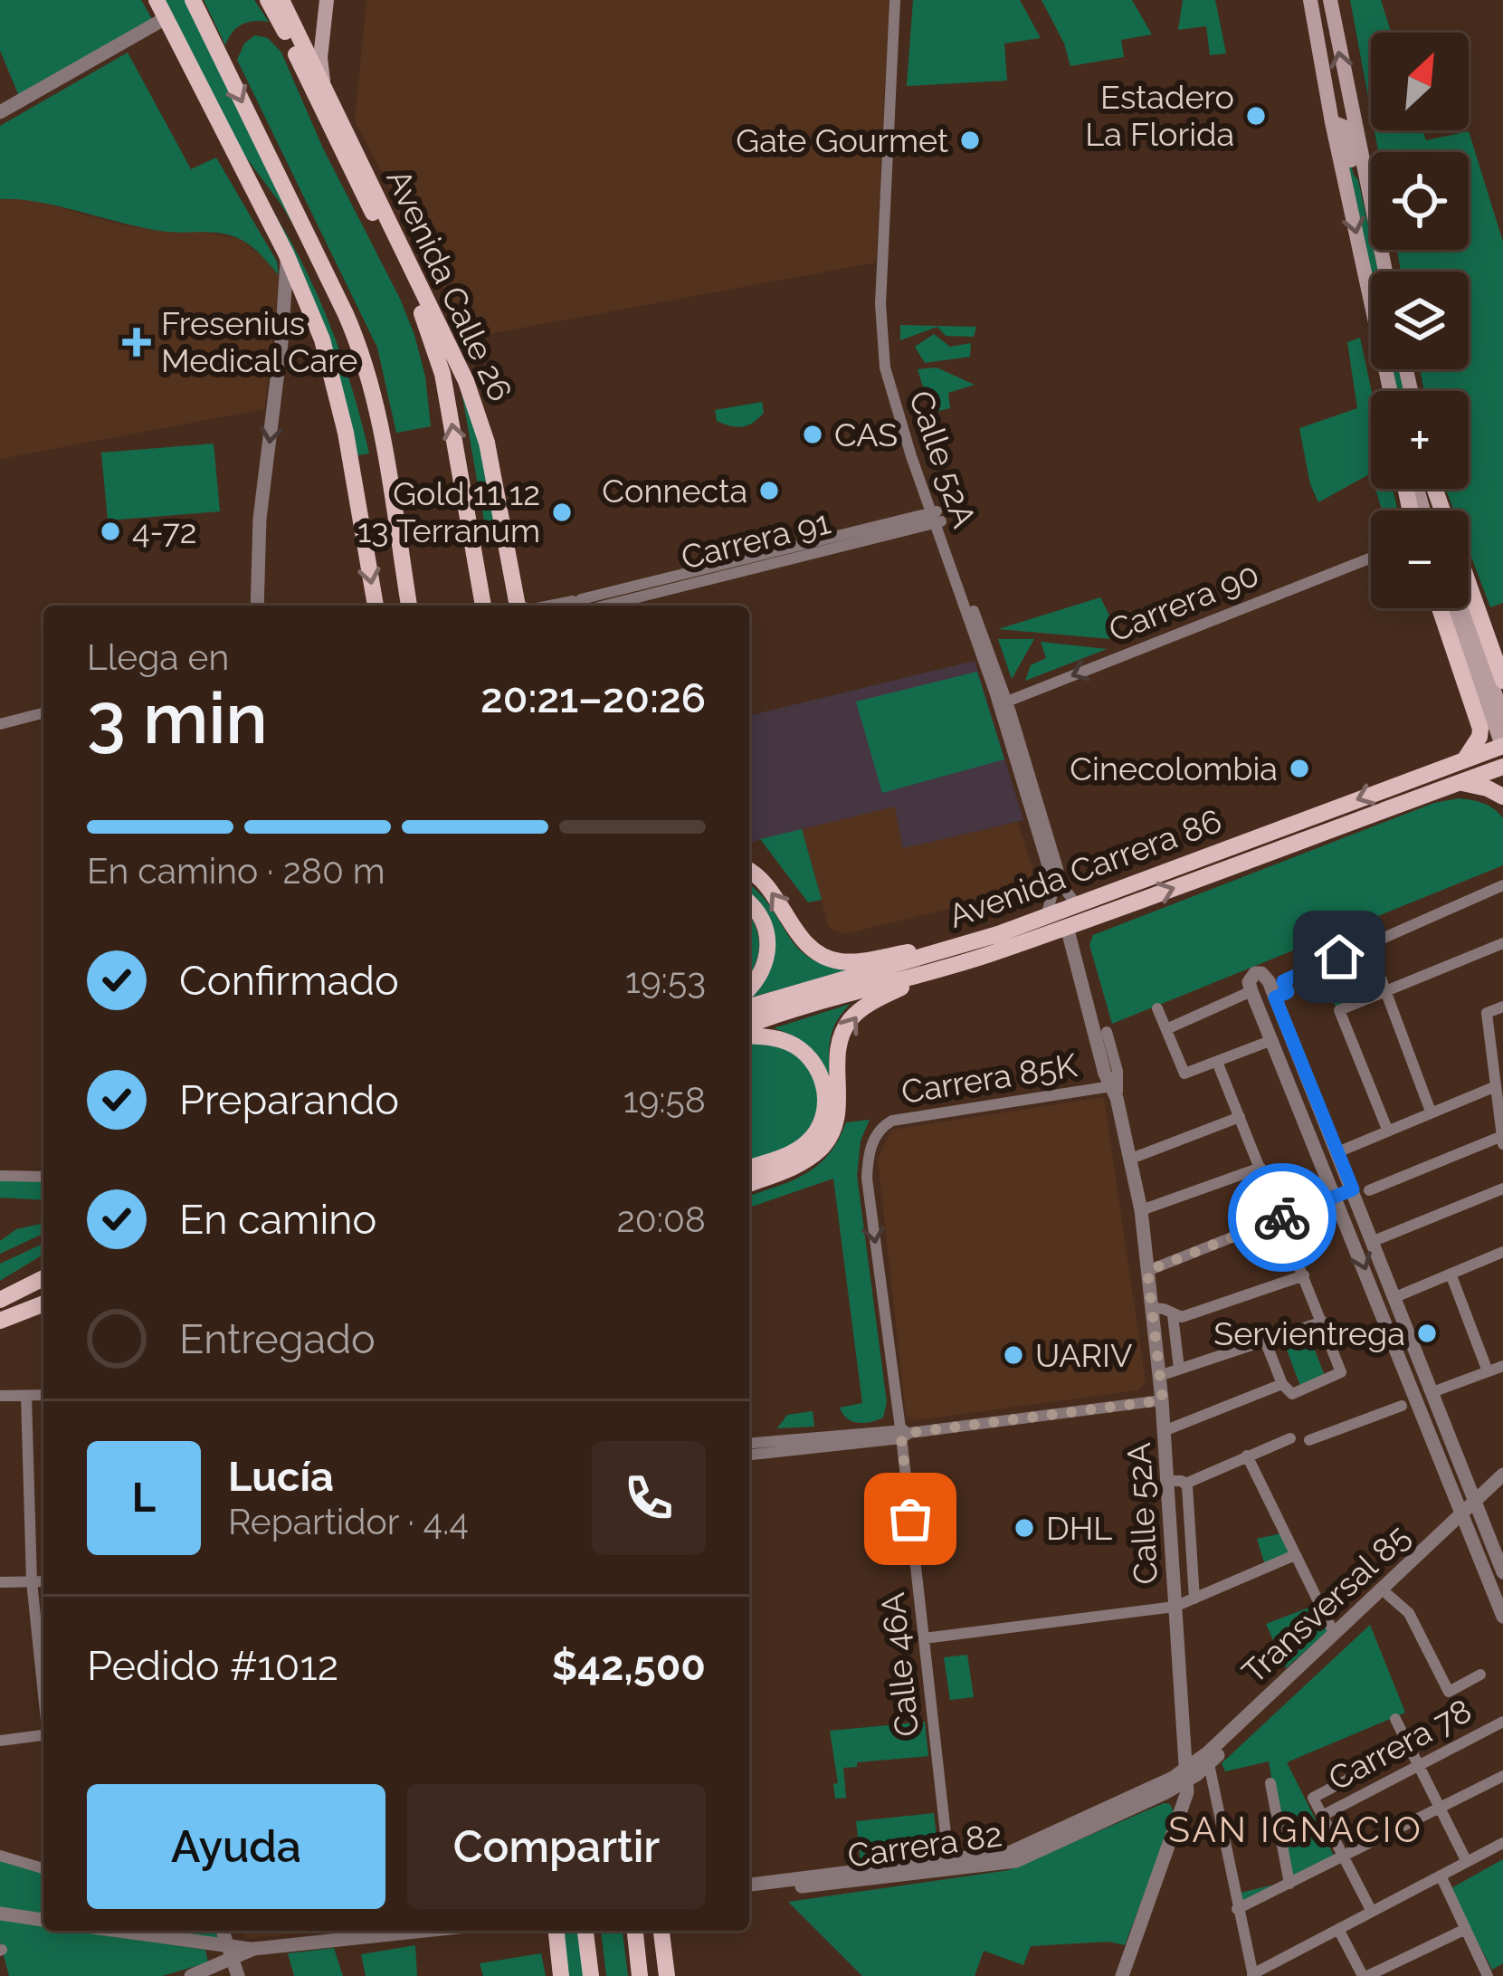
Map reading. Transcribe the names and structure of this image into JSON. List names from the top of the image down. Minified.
{"streets":{"main road":["Avenida Calle 26","Avenida Carrera 86"],"street":["Calle 52A","Carrera 91","Carrera 90","Carrera 85K","Transversal 85","Calle 46A","Carrera 78","Carrera 82"]},"crossings":[["Calle 52A","Carrera 91"],["Calle 52A","Carrera 90"],["Calle 52A","Avenida Carrera 86"],["Calle 52A","Carrera 85K"],["Calle 52A","Transversal 85"],["Calle 52A","Carrera 82"],["Carrera 85K","Calle 46A"],["Transversal 85","Carrera 82"],["Calle 46A","Carrera 82"]],"one_way":["Carrera 90","Calle 46A"],"districts":["SAN IGNACIO"],"places":{"other":["Estadero La Florida","Gate Gourmet","CAS","Connecta","Gold 11 12 13 Terranum","4-72","Cinecolombia","Servientrega","UARIV","DHL"],"health":["Fresenius Medical Care"]},"north":"top right","page":{"map_buttons":["+","−"],"heading":["3 min","Llega en","20:21–20:26"],"panel":["Lucía","Repartidor · 4.4","Pedido #1012","$42,500"],"bar":"En camino · 280 m","list":[["Confirmado","19:53"],["Preparando","19:58"],["En camino","20:08"],"Entregado"],"round":"L","buttons":["Ayuda","Compartir"]}}
